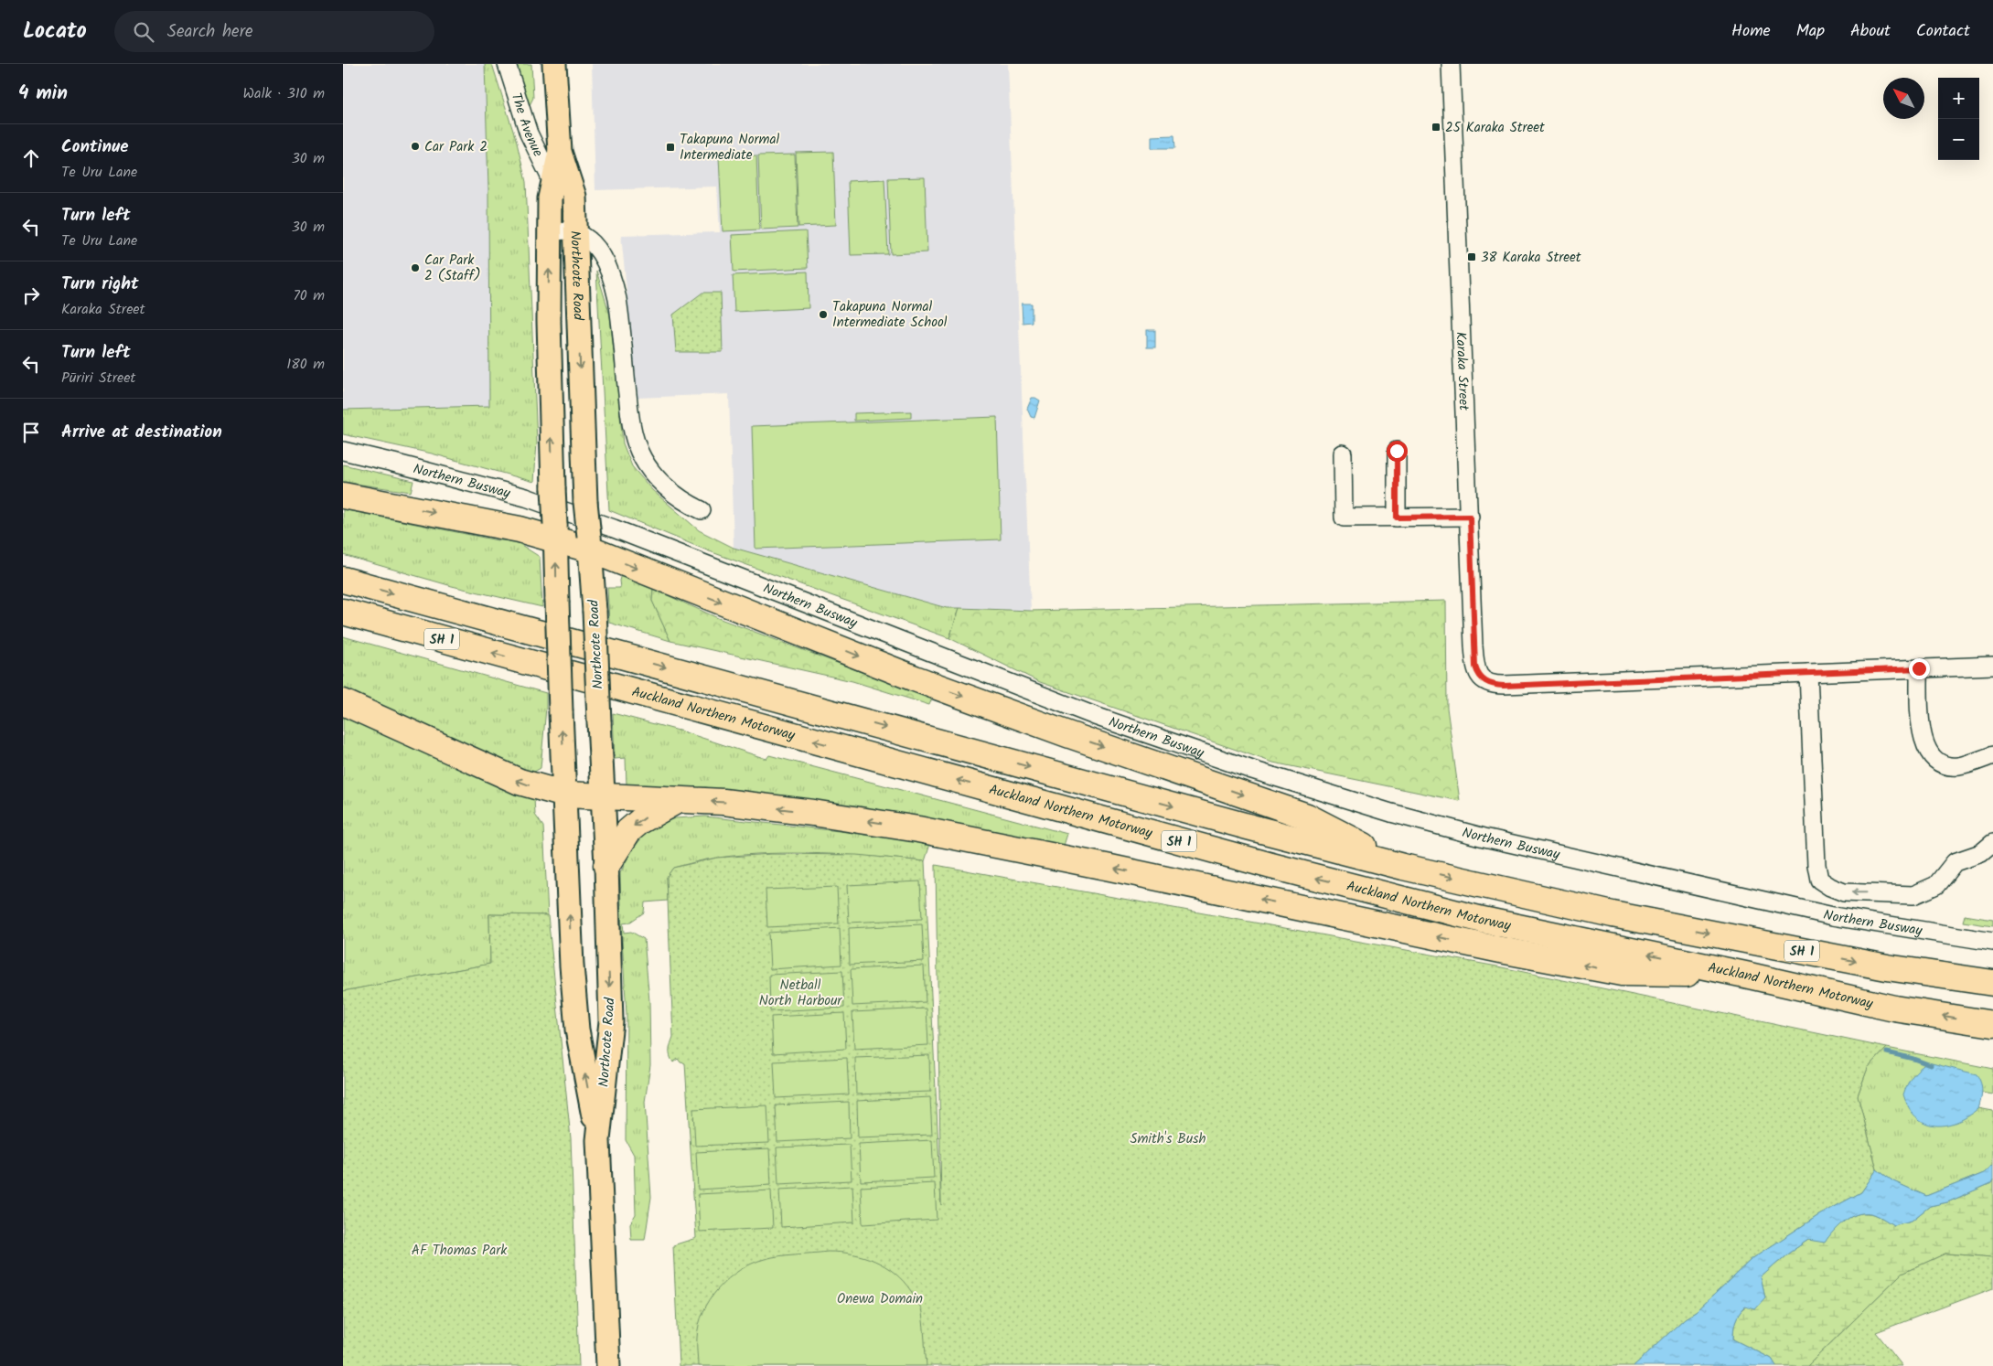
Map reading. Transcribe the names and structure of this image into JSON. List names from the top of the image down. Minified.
{"streets":{"highway":["SH 1","Auckland Northern Motorway"],"main road":["Northcote Road"],"street":["The Avenue","Karaka Street","Northern Busway"]},"crossings":[["The Avenue","Northcote Road"]],"parks":["Netball North Harbour","Smith's Bush","AF Thomas Park","Onewa Domain"],"places":{"transit":["25 Karaka Street","Takapuna Normal Intermediate","38 Karaka Street"],"other":["Car Park 2","Car Park 2 (Staff)","Takapuna Normal Intermediate School"]},"north":"top left","page":{"header":"Locato","search":"Search here","nav":["Home","Map","About","Contact"],"heading":["4 min","Walk · 310 m"],"map_buttons":["+","−"],"list":[["Continue","Te Uru Lane","30 m"],["Turn left","Te Uru Lane","30 m"],["Turn right","Karaka Street","70 m"],["Turn left","Pūriri Street","180 m"],"Arrive at destination"]}}
